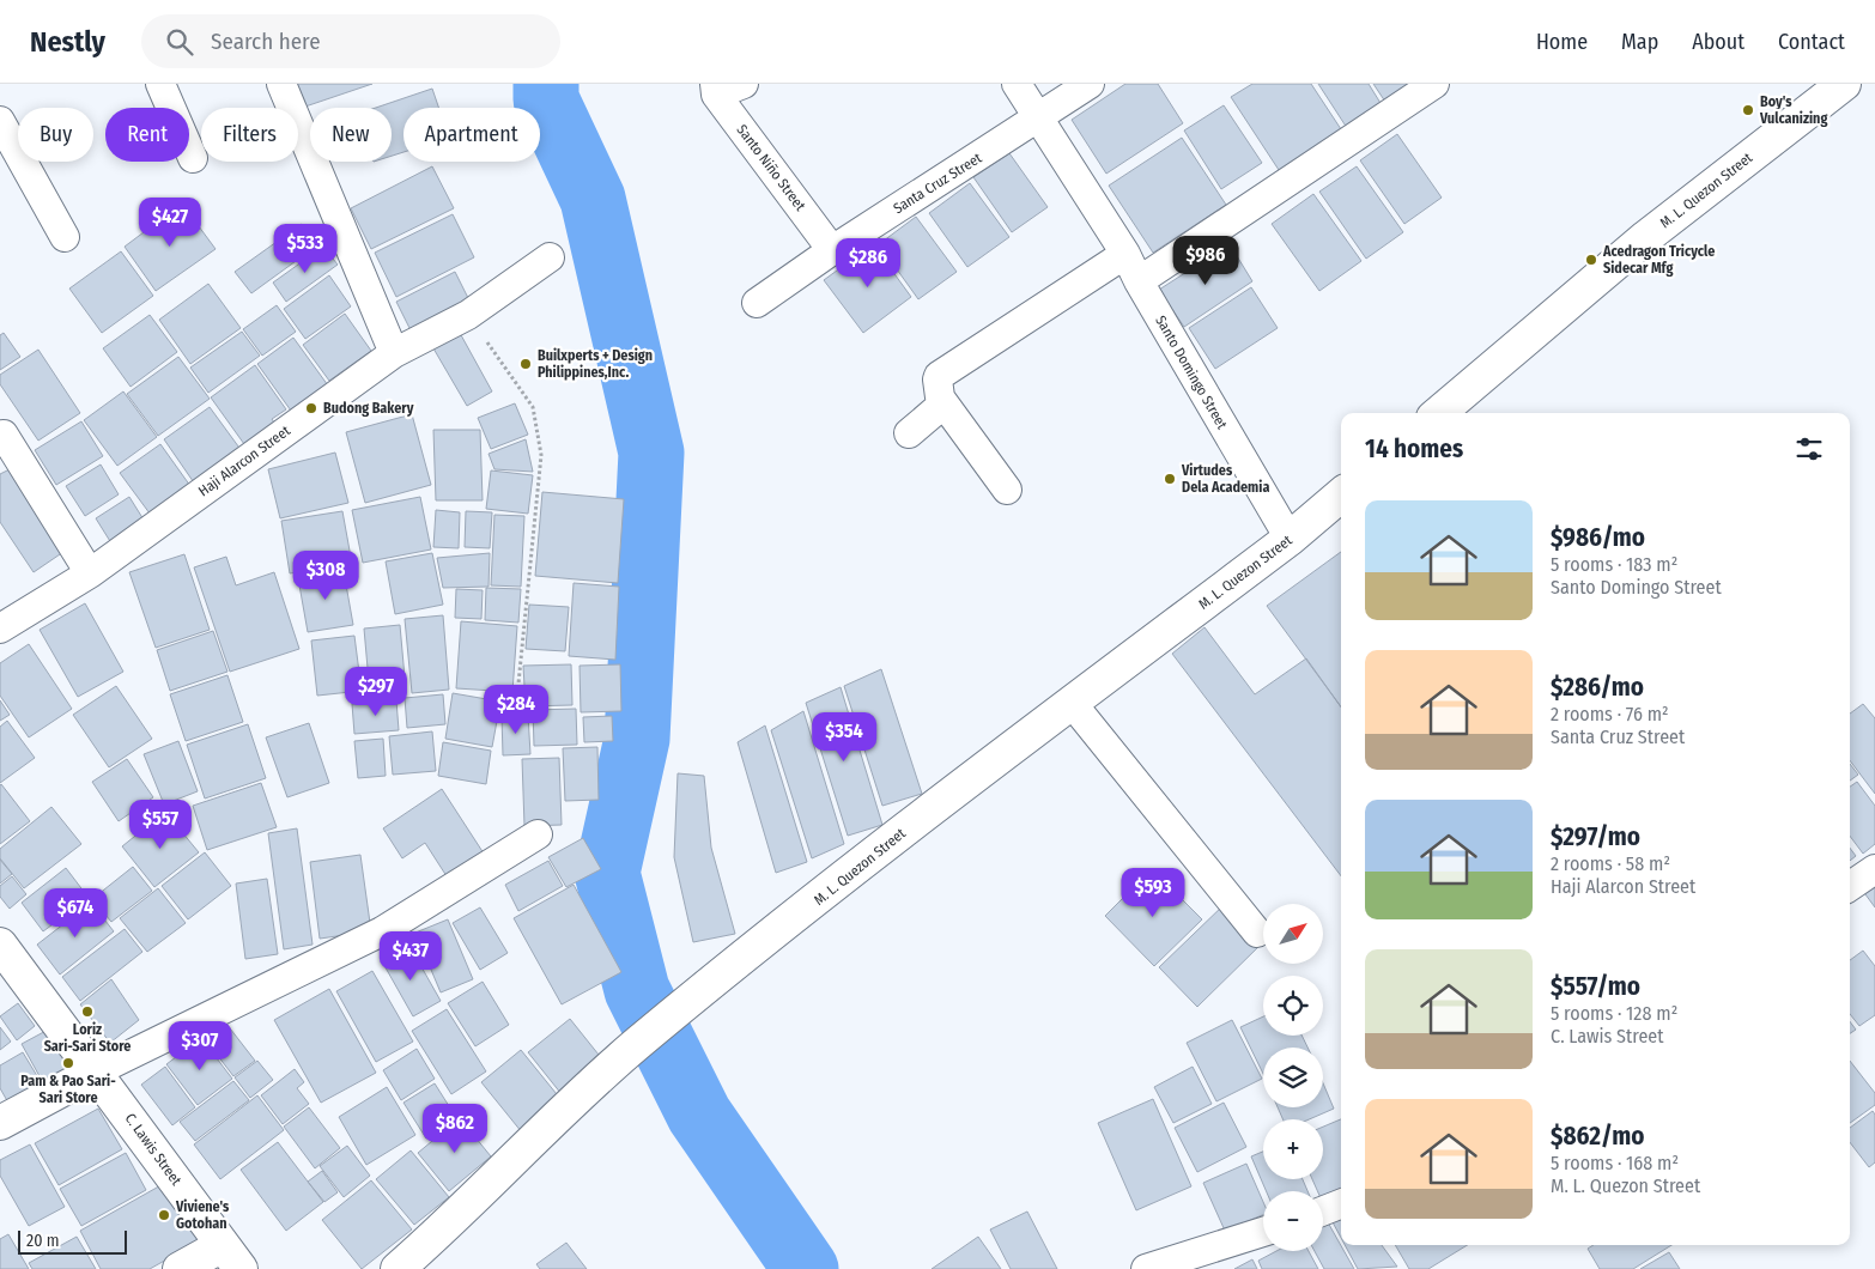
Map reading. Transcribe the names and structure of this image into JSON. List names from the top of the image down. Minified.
{"streets":{"street":["Santo Niño Street","Santa Cruz Street","M. L. Quezon Street","Santo Domingo Street","Haji Alarcon Street","C. Lawis Street"]},"crossings":[["Santo Niño Street","Santa Cruz Street"],["Santa Cruz Street","Santo Domingo Street"],["M. L. Quezon Street","Santo Domingo Street"]],"places":["Boy's Vulcanizing","Acedragon Tricycle Sidecar Mfg","Builxperts + Design Philippines,Inc.","Budong Bakery","Virtudes Dela Academia","Loriz Sari-Sari Store","Pam & Pao Sari- Sari Store","Viviene's Gotohan"],"scale_bar":"20 m","north":"top right","page":{"header":"Nestly","search":"Search here","nav":["Home","Map","About","Contact"],"chip":["Buy","Rent","Filters","New","Apartment"],"price":["$427","$533","$986","$286","$308","$297","$284","$354","$557","$593","$674","$437","$307","$862"],"heading":"14 homes","list":[{"name":"$986/mo","note":"5 rooms · 183 m² · Santo Domingo Street"},{"name":"$286/mo","note":"2 rooms · 76 m² · Santa Cruz Street"},{"name":"$297/mo","note":"2 rooms · 58 m² · Haji Alarcon Street"},{"name":"$557/mo","note":"5 rooms · 128 m² · C. Lawis Street"},{"name":"$862/mo","note":"5 rooms · 168 m² · M. L. Quezon Street"}],"map_buttons":["+","−"],"scale":"20 m"}}
